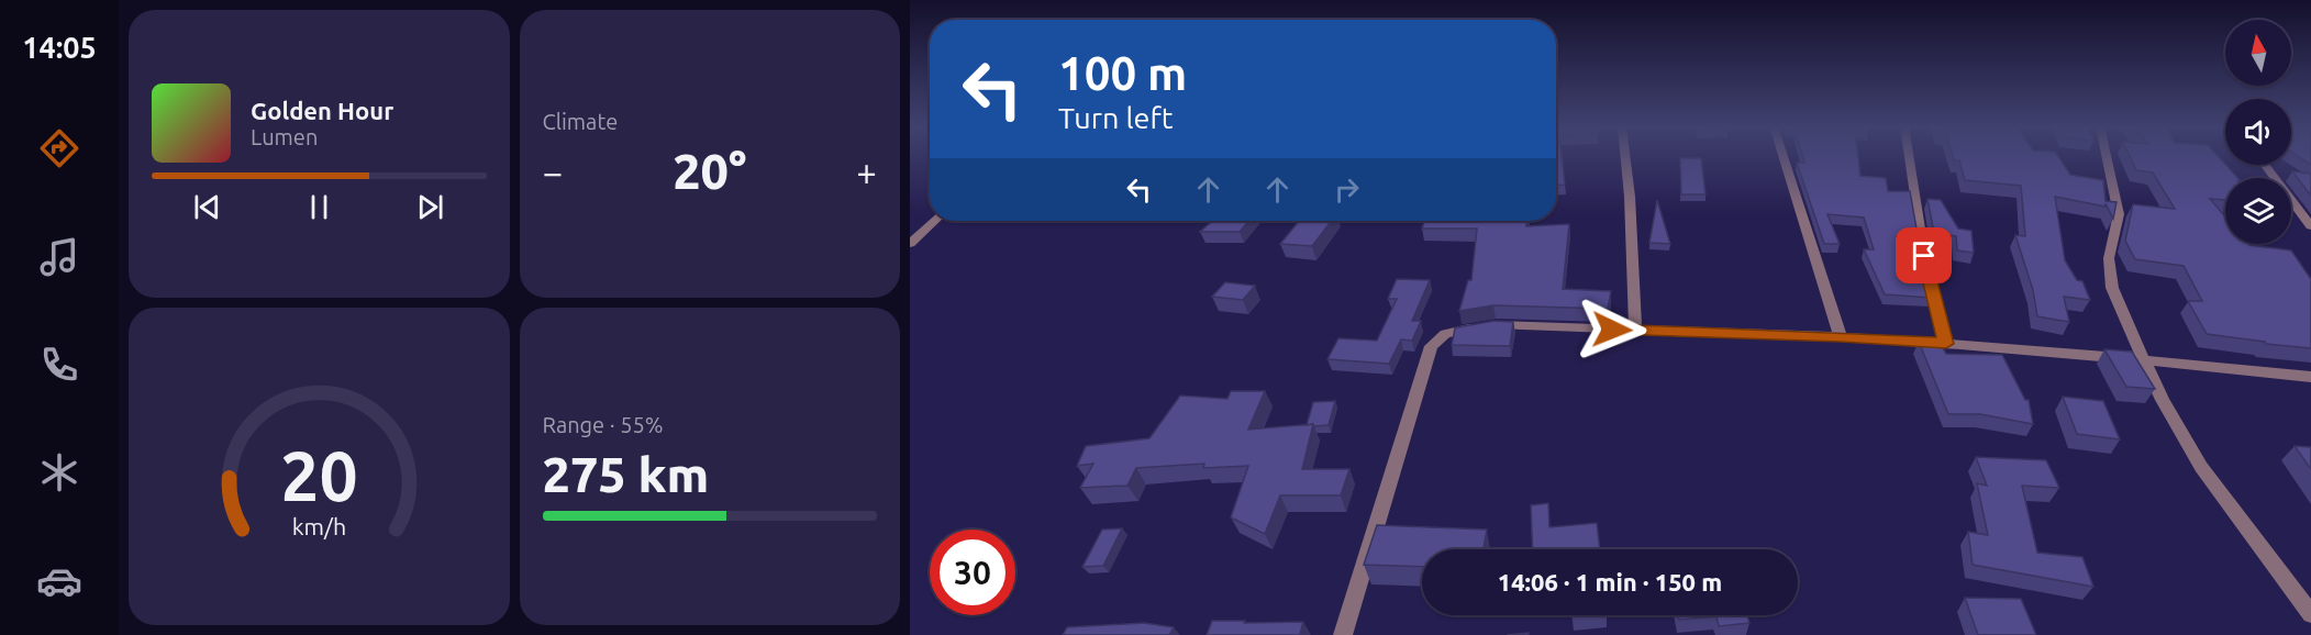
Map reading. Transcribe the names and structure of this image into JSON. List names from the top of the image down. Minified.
{"north":"top","page":{"tabs":"14:05","tile":["Climate",["Range · 55%","275 km"]],"turn":["100 m","Turn left"],"song":["Golden Hour","Lumen"],"heat":["−","20°","+"],"limit":"30","trip":"14:06 · 1 min · 150 m","gauge":["20","km/h"]}}
